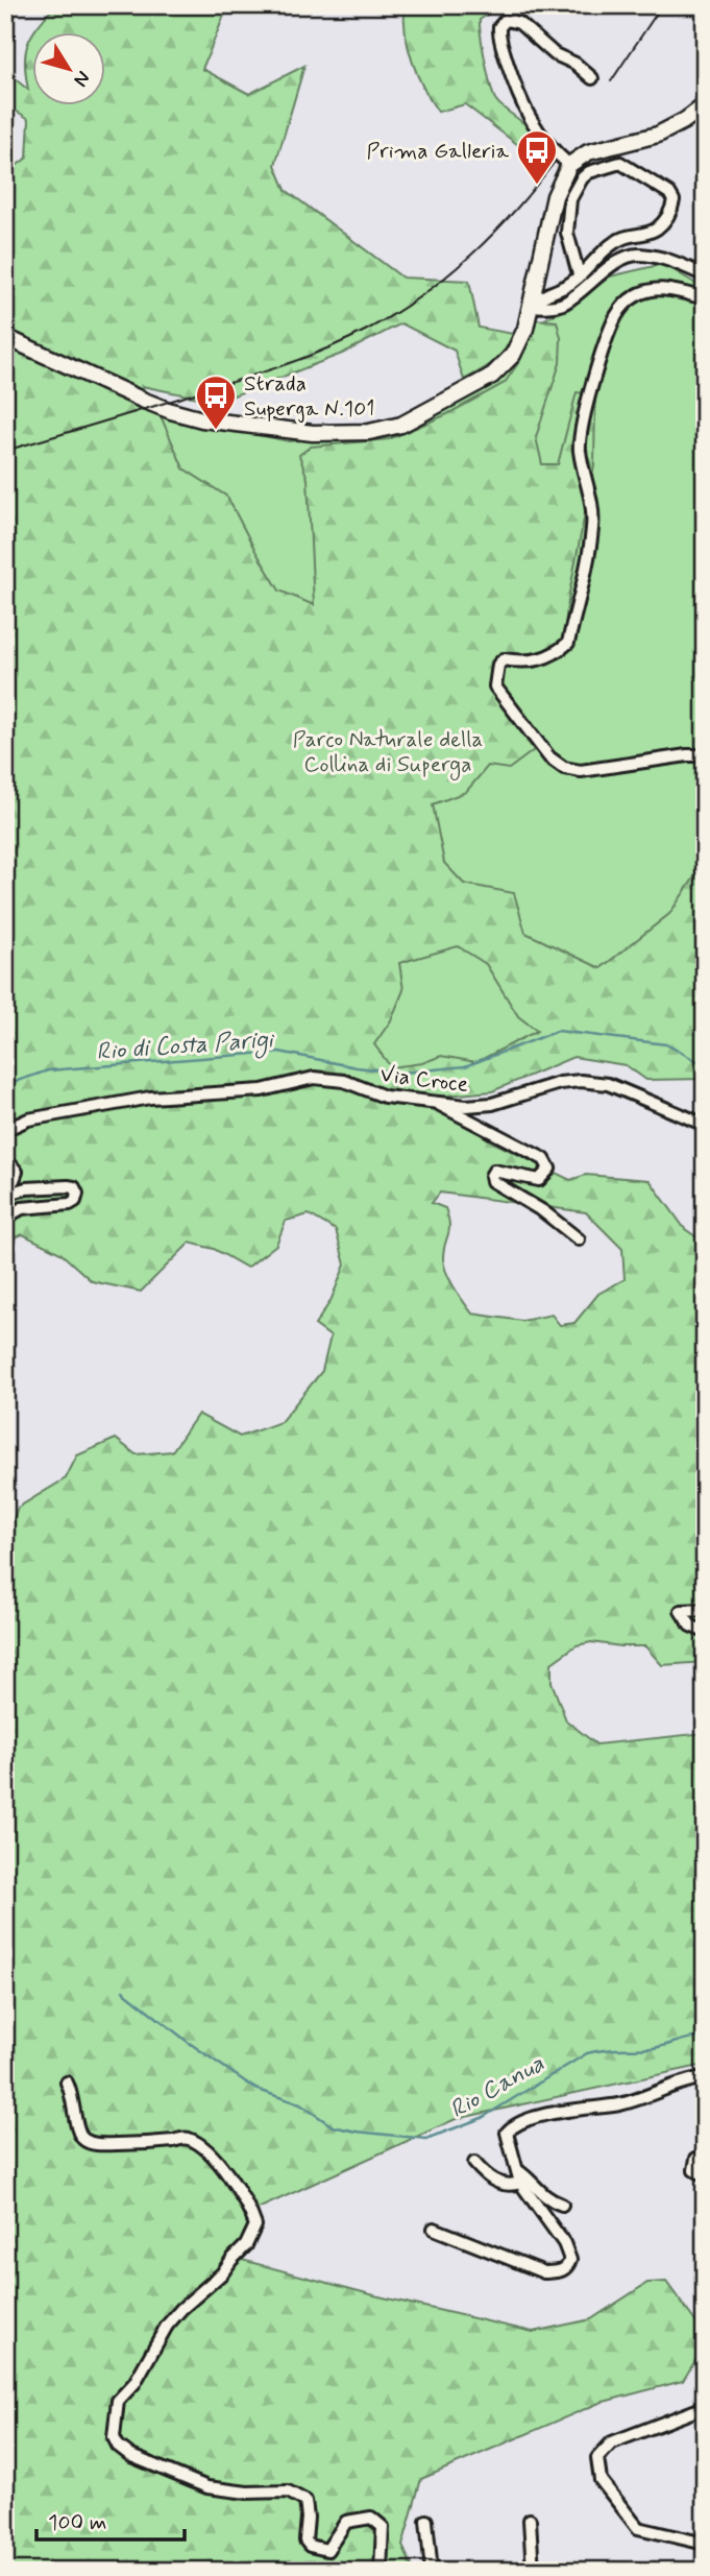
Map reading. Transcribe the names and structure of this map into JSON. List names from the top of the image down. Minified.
{"streets":{"street":["Via Croce"]},"water":["Rio di Costa Parigi","Rio Canua"],"parks":["Parco Naturale della Collina di Superga"],"places":{"bus stop":["Prima Galleria","Strada Superga N.101"]},"scale_bar":"100 m","north":"bottom right"}
